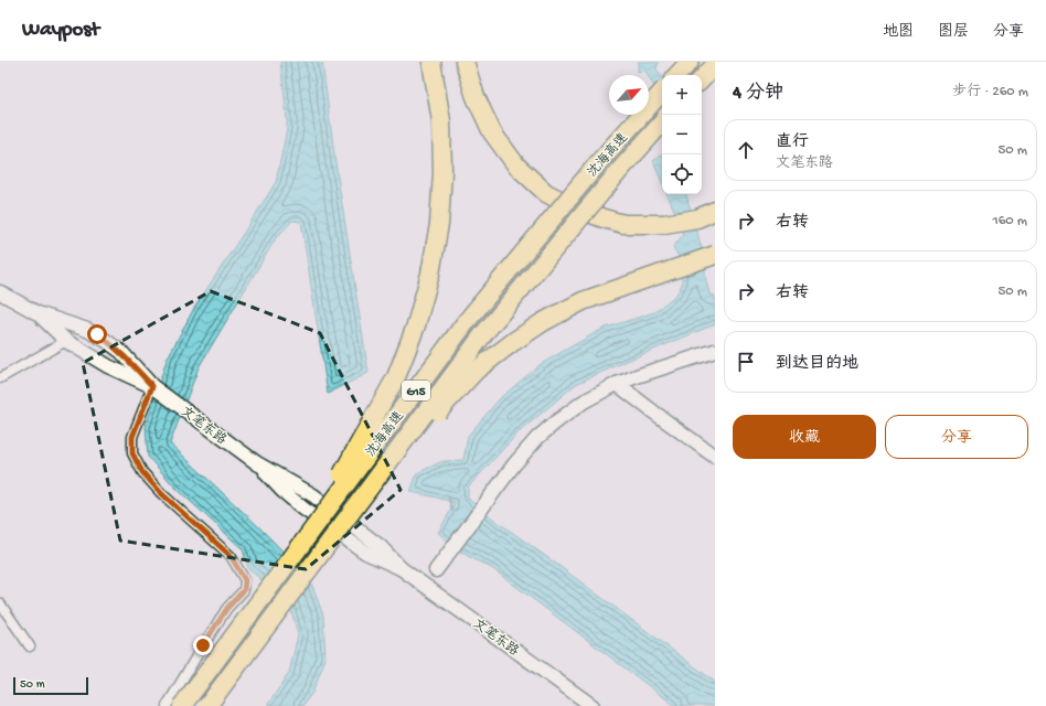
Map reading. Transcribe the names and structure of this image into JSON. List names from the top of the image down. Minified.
{"streets":{"highway":["沈海高速","G15"],"main road":["文笔东路"]},"scale_bar":"50 m","north":"top right","page":{"header":"Waypost","nav":["地图","图层","分享"],"heading":["4 分钟","步行 · 260 m"],"map_buttons":["+","−"],"list":[["直行","文笔东路","50 m"],["右转","160 m"],["右转","50 m"],"到达目的地"],"buttons":["收藏","分享"],"scale":"50 m"}}
